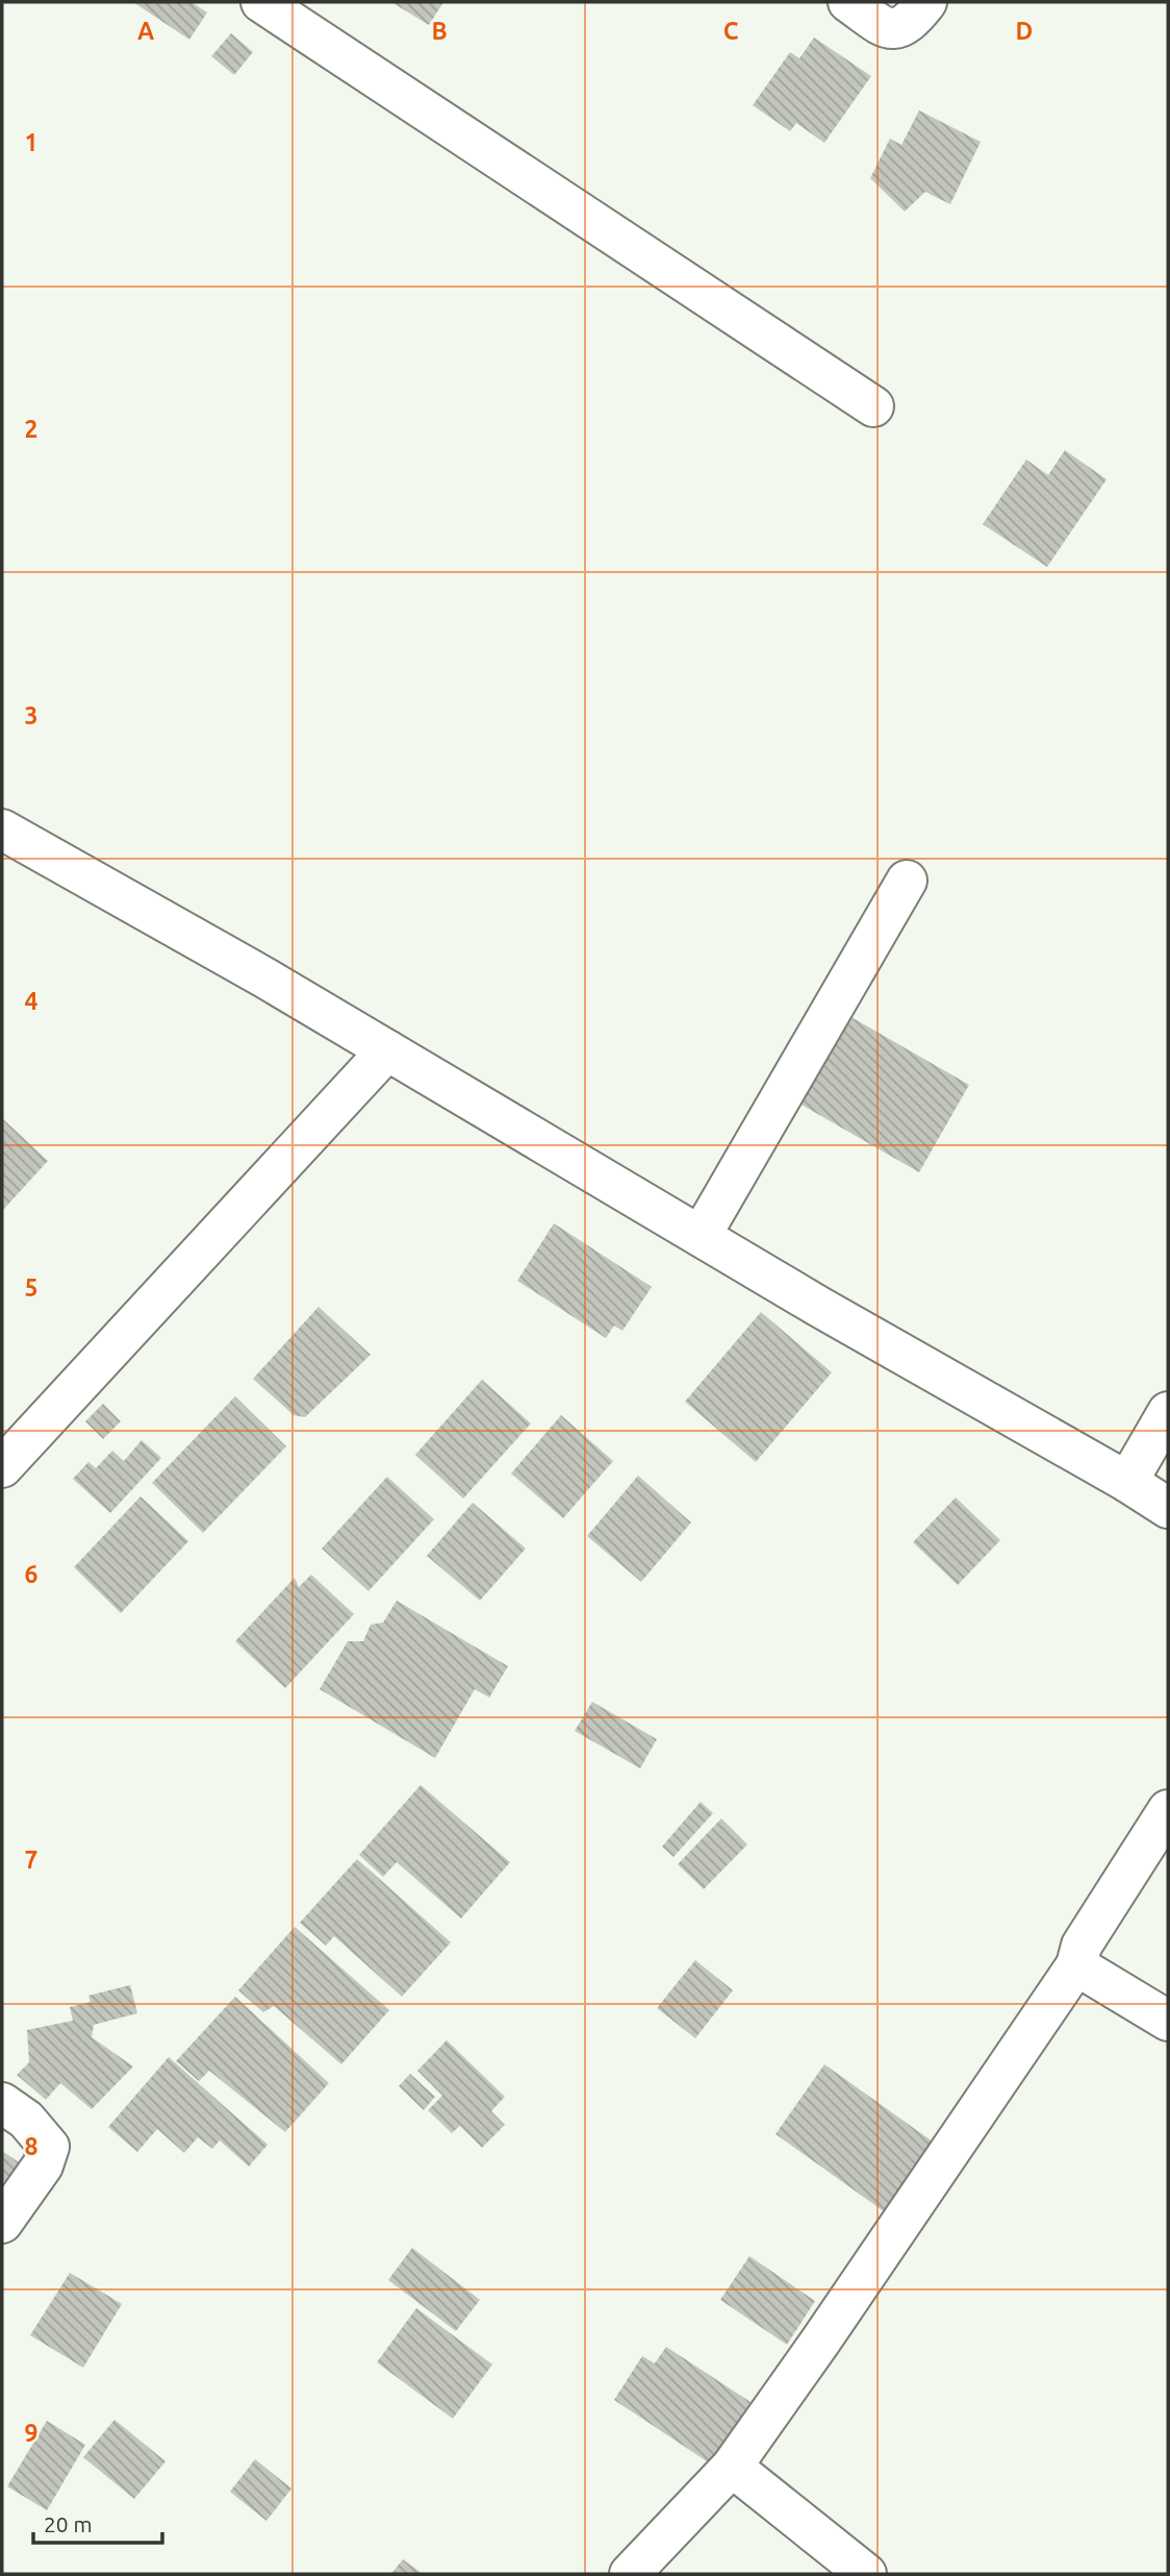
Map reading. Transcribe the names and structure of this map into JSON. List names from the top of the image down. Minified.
{"scale_bar":"20 m","grid":{"columns":["A","B","C","D"],"rows":["1","2","3","4","5","6","7","8","9"]}}
